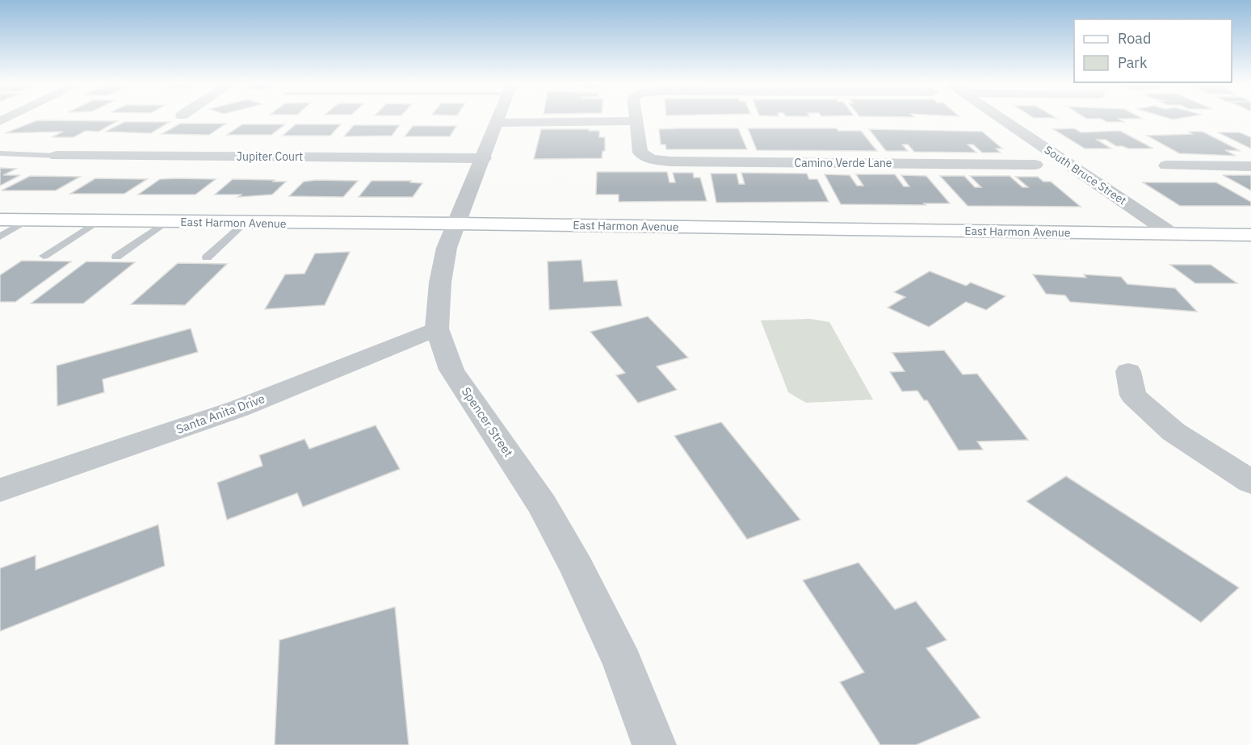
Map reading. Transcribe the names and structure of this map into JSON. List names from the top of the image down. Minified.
{"streets":{"main road":["East Harmon Avenue"],"street":["Jupiter Court","Camino Verde Lane","South Bruce Street","Santa Anita Drive","Spencer Street"]},"crossings":[["Jupiter Court","Spencer Street"],["South Bruce Street","East Harmon Avenue"],["East Harmon Avenue","Spencer Street"],["Santa Anita Drive","Spencer Street"]],"legend":["Road","Park"]}
